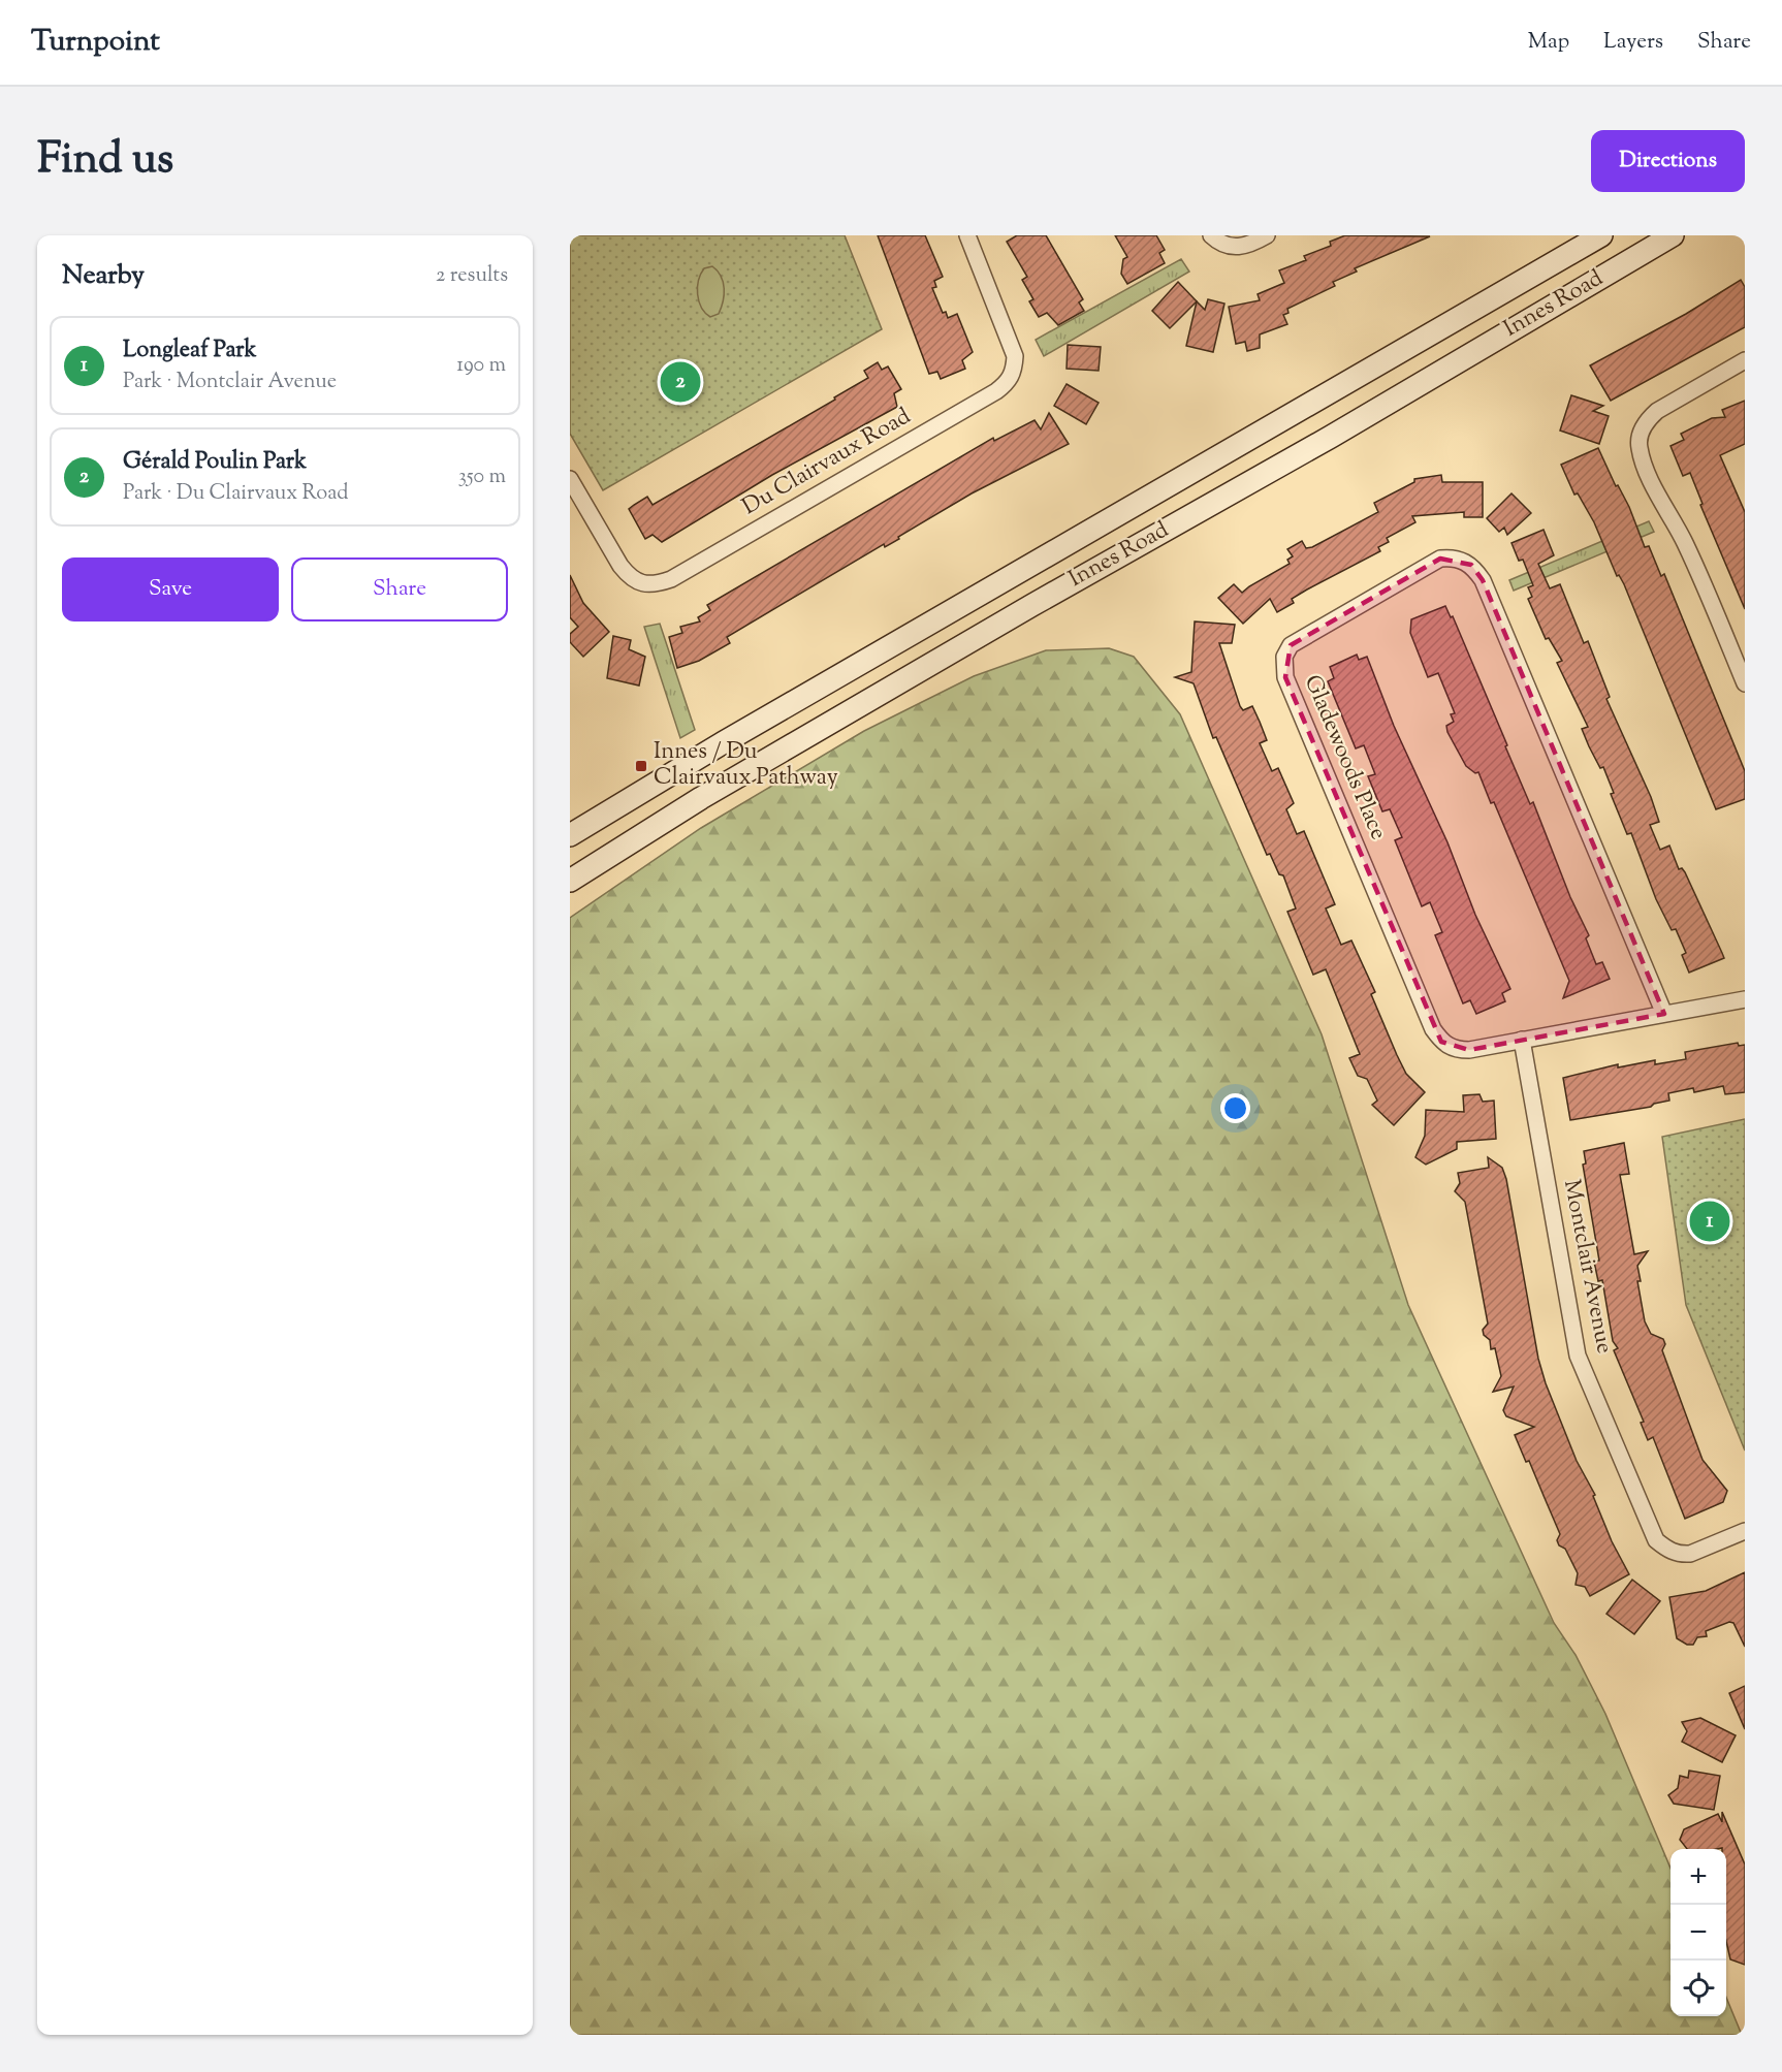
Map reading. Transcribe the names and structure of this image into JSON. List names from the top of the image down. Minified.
{"streets":{"main road":["Innes Road"],"street":["Du Clairvaux Road","Gladewoods Place","Montclair Avenue"]},"crossings":[["Gladewoods Place","Montclair Avenue"]],"places":{"transit":["Innes / Du Clairvaux Pathway"]},"page":{"header":"Turnpoint","nav":["Map","Layers","Share"],"title":"Find us","buttons":["Directions",["Save","Share"]],"heading":["Nearby","2 results"],"list":[{"mark":"1","name":"Longleaf Park","note":"Park · Montclair Avenue","value":"190 m"},{"mark":"2","name":"Gérald Poulin Park","note":"Park · Du Clairvaux Road","value":"350 m"}],"pins":["2","1"],"map_buttons":["+","−"]}}
